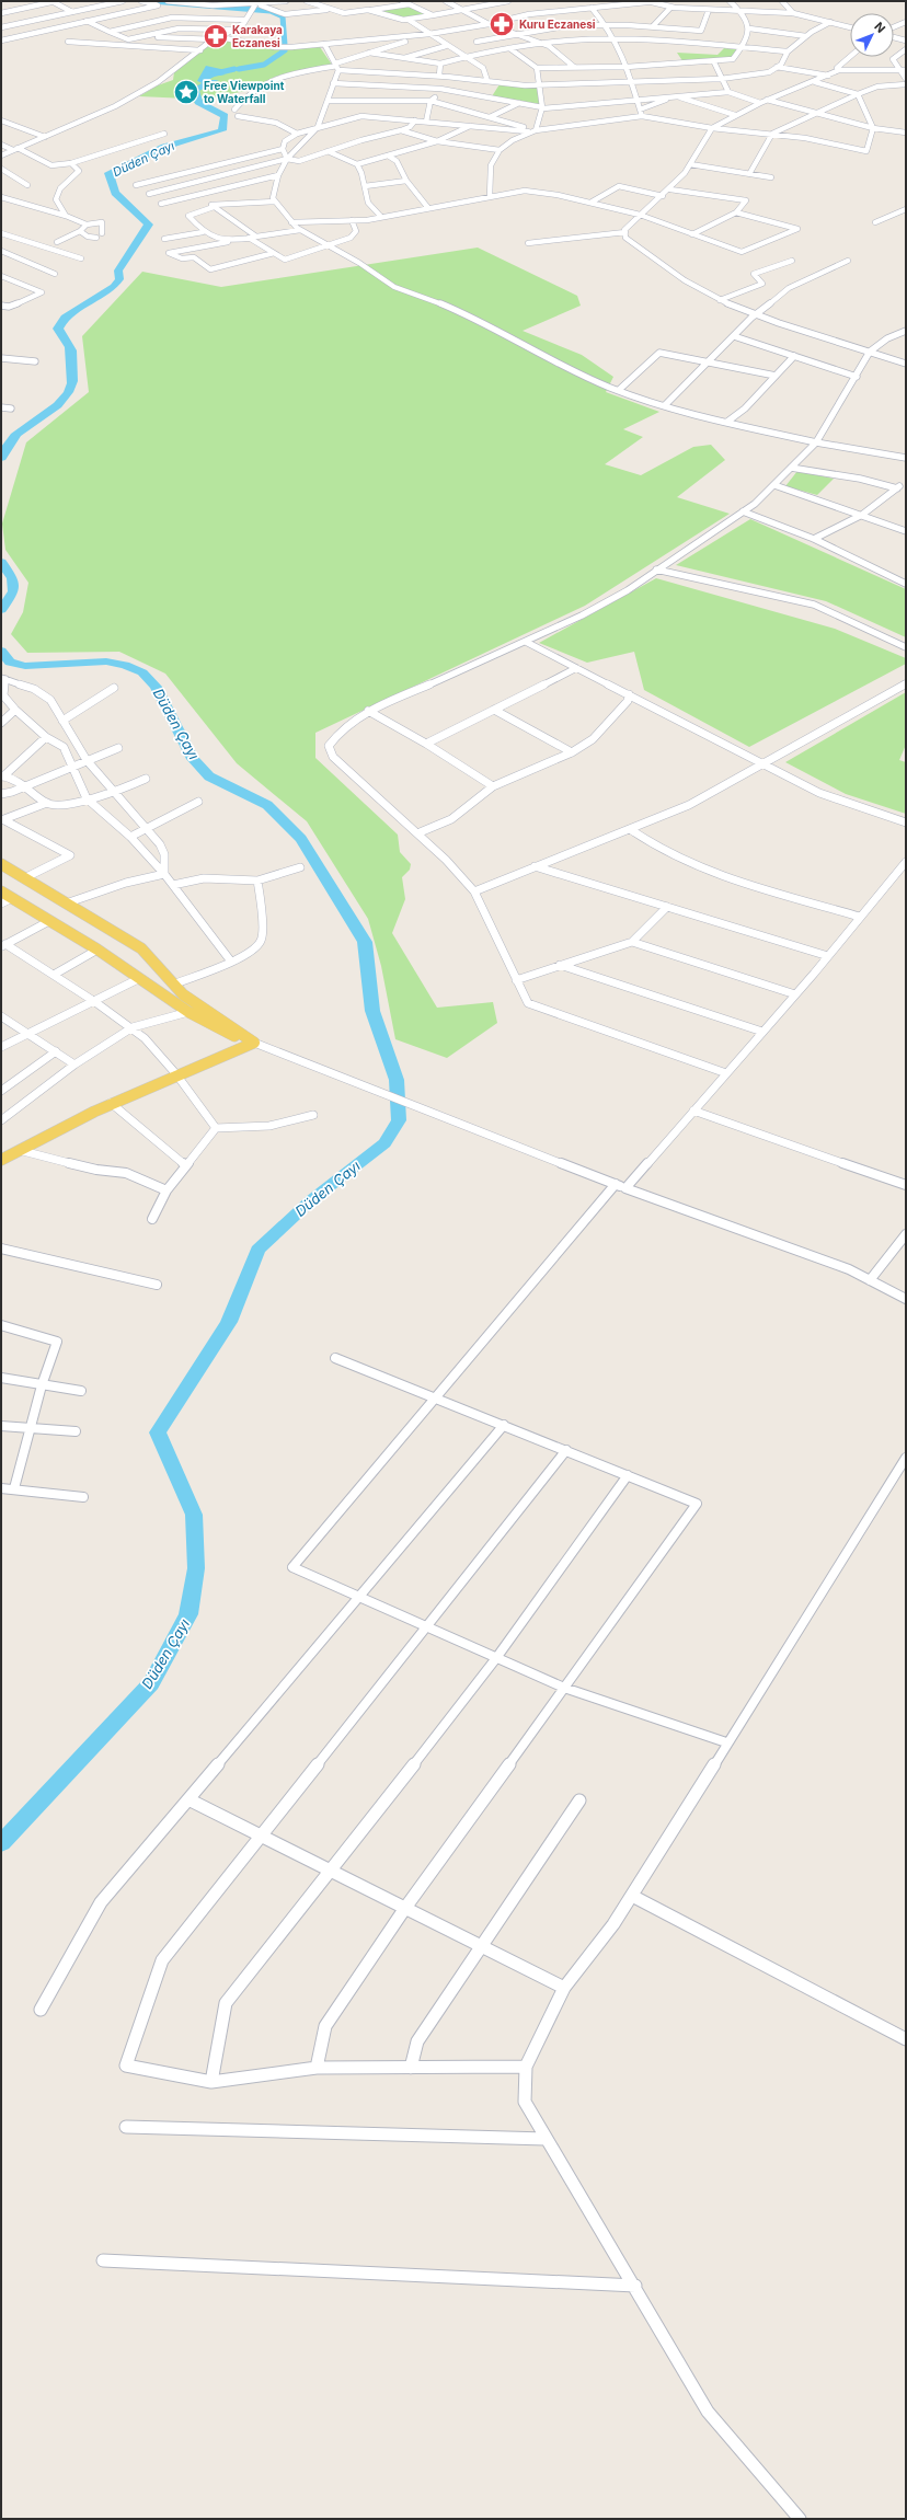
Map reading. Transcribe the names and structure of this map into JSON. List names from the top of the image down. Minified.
{"water":["Düden Çayı"],"places":{"pharmacy":["Kuru Eczanesi","Karakaya Eczanesi"],"place":["Free Viewpoint to Waterfall"]},"north":"top right"}
